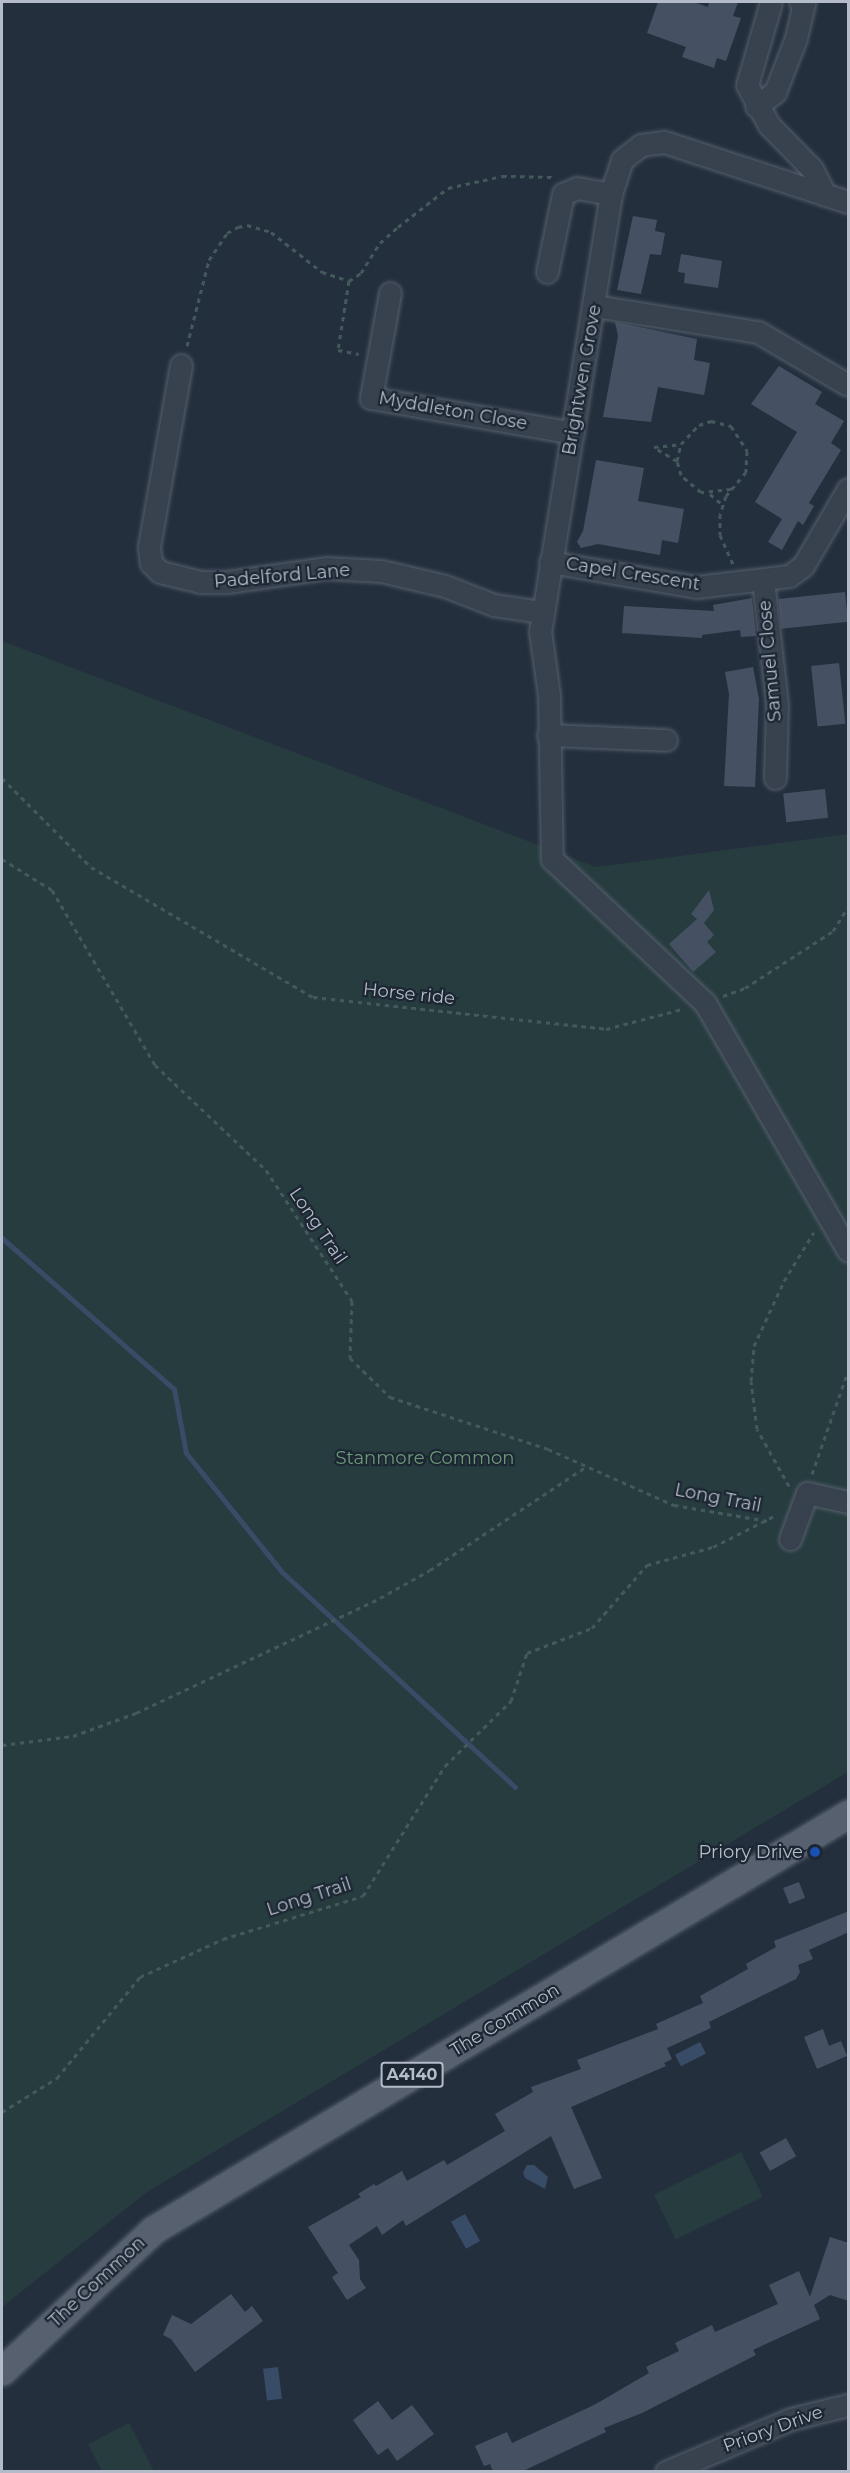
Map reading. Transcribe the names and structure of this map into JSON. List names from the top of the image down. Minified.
{"streets":{"main road":["The Common","A4140"],"street":["Brightwen Grove","Myddleton Close","Capel Crescent","Padelford Lane","Samuel Close","Priory Drive"],"path":["Horse ride","Long Trail"]},"crossings":[["Brightwen Grove","Myddleton Close"],["Brightwen Grove","Capel Crescent"],["Brightwen Grove","Padelford Lane"],["Brightwen Grove","Horse ride"],["Capel Crescent","Samuel Close"]],"parks":["Stanmore Common"],"places":["Priory Drive"]}
